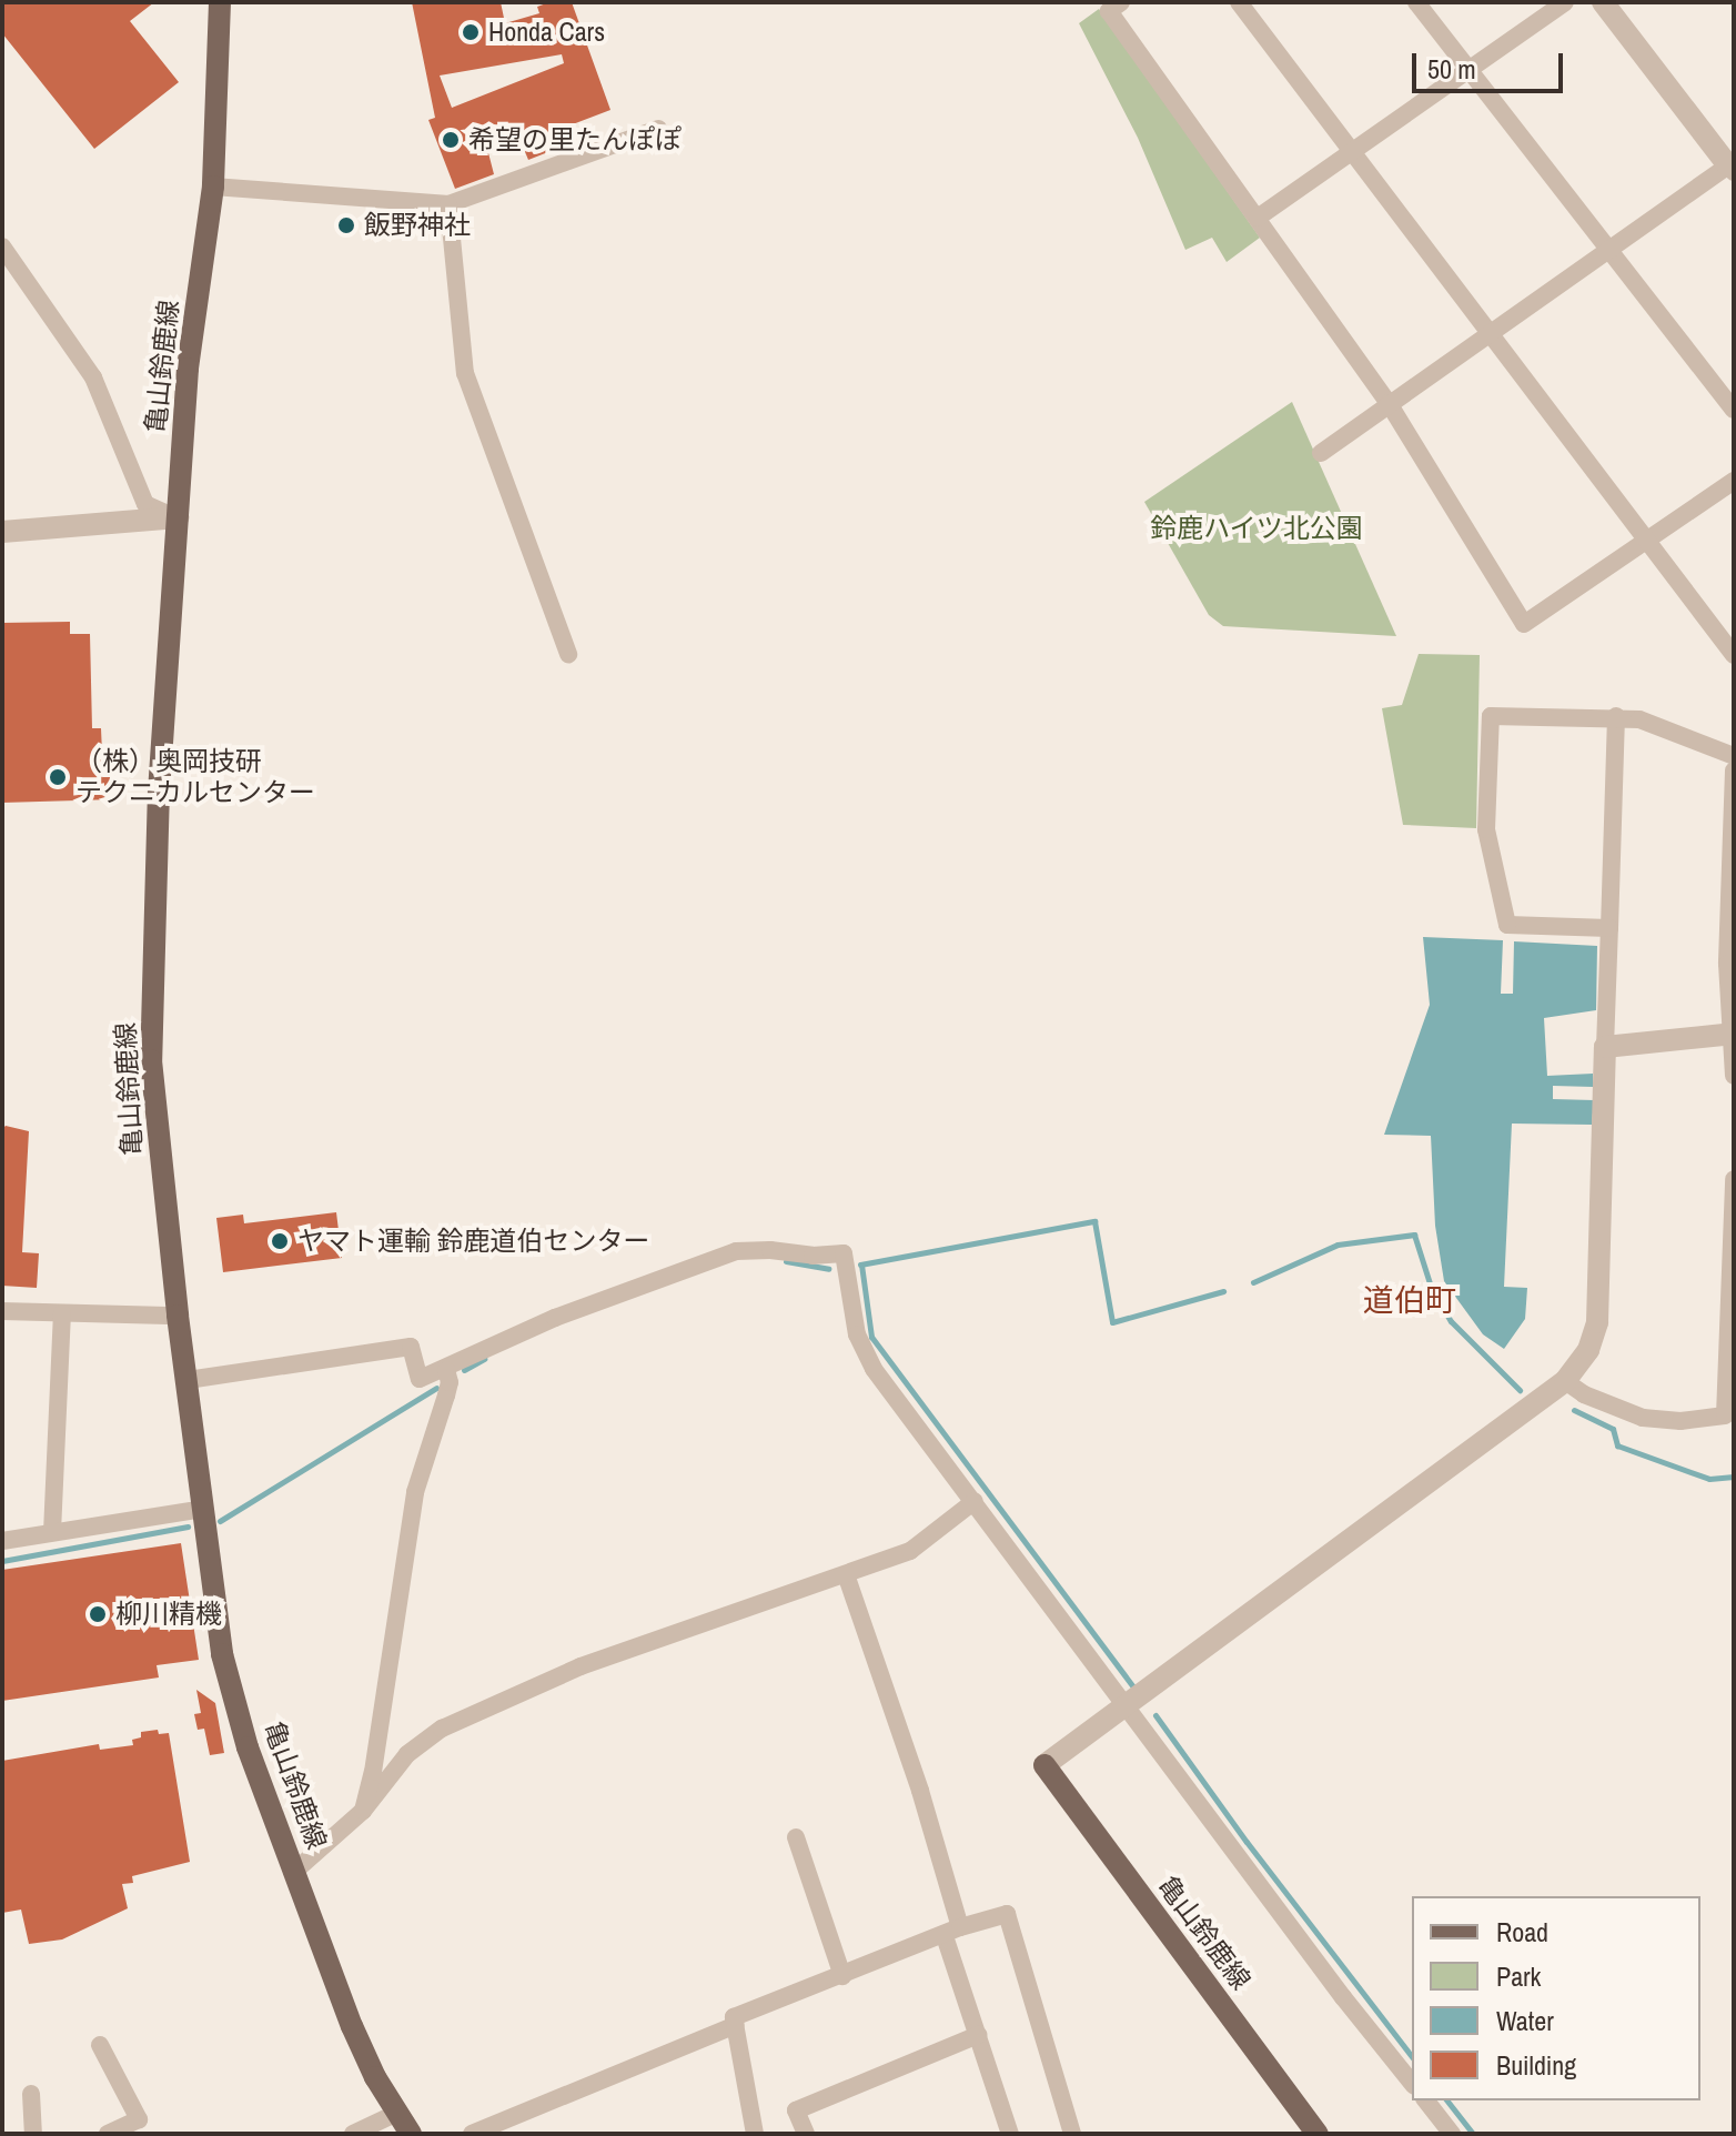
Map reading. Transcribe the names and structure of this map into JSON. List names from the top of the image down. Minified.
{"streets":{"main road":["亀山鈴鹿線"]},"districts":["道伯町"],"parks":["鈴鹿ハイツ北公園"],"places":["Honda Cars","希望の里たんぽぽ","飯野神社","（株）奥岡技研 テクニカルセンター","ヤマト運輸 鈴鹿道伯センター","柳川精機"],"legend":["Road","Park","Water","Building"],"scale_bar":"50 m"}
